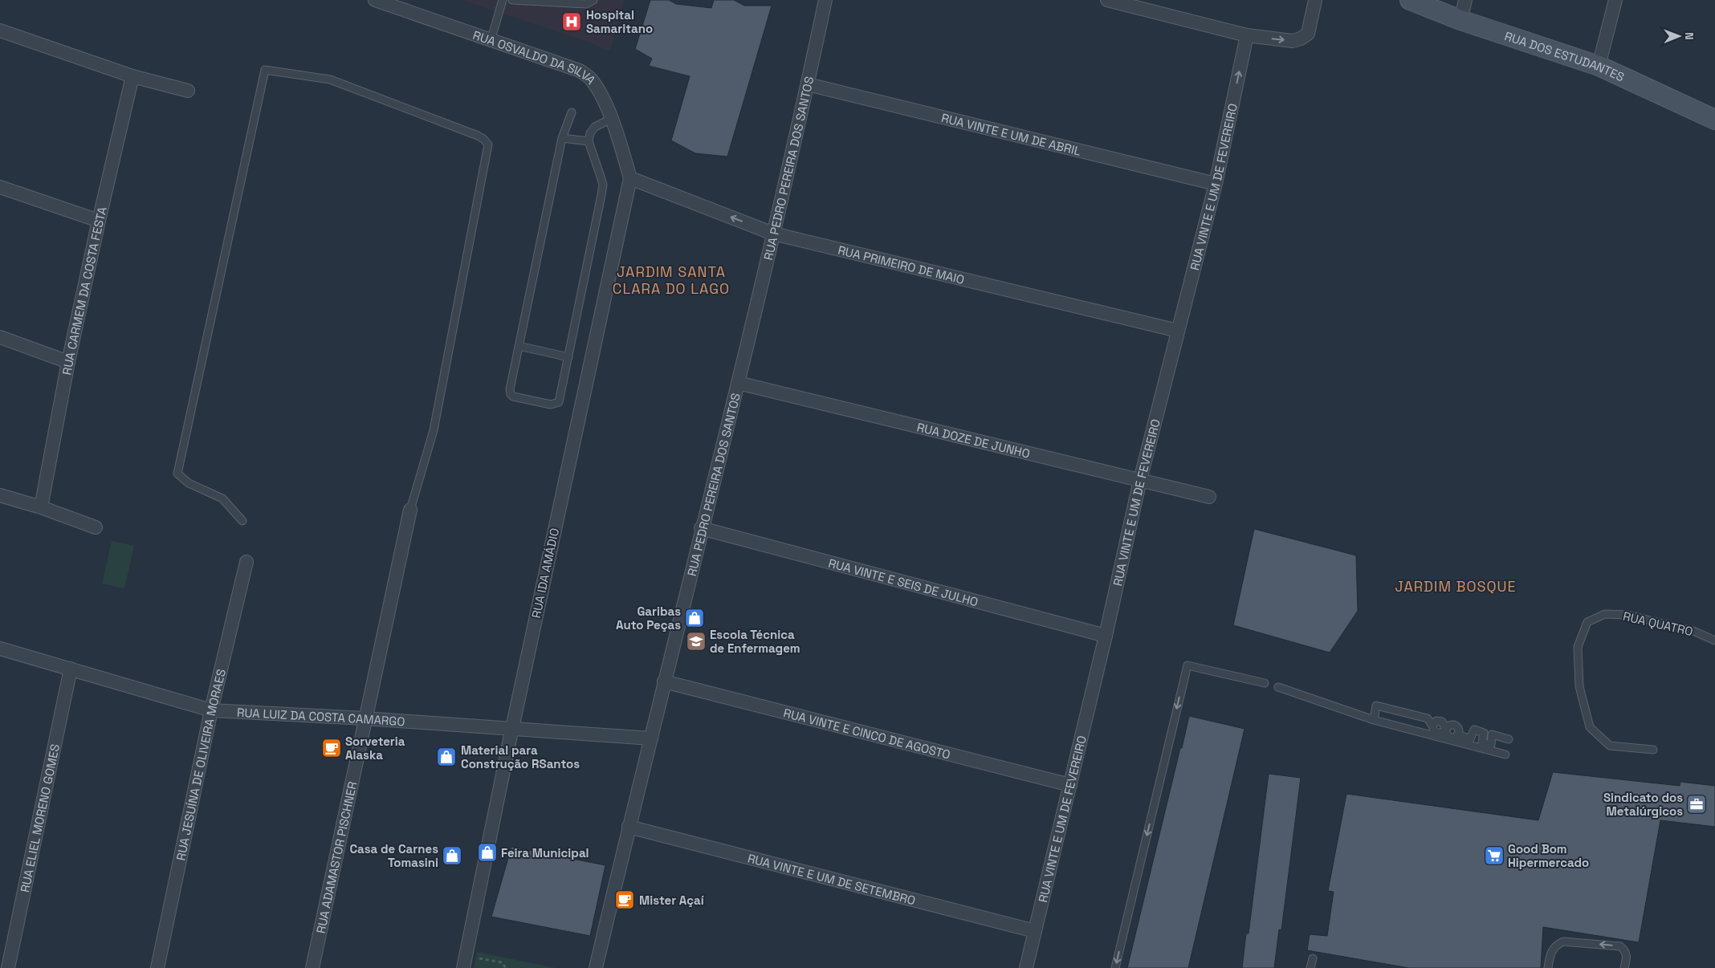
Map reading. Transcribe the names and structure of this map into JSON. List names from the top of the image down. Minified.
{"streets":{"street":["RUA DOS ESTUDANTES","RUA OSVALDO DA SILVA","RUA VINTE E UM DE ABRIL","RUA PEDRO PEREIRA DOS SANTOS","RUA VINTE E UM DE FEVEREIRO","RUA PRIMEIRO DE MAIO","RUA CARMEM DA COSTA FESTA","RUA DOZE DE JUNHO","RUA IDA AMÁDIO","RUA VINTE E SEIS DE JULHO","RUA LUIZ DA COSTA CAMARGO","RUA VINTE E CINCO DE AGOSTO","RUA JESUÍNA DE OLIVEIRA MORAES","RUA ELIEL MORENO GOMES","RUA ADAMASTOR PISCHNER","RUA VINTE E UM DE SETEMBRO"],"lane":["RUA QUATRO"]},"crossings":[["RUA OSVALDO DA SILVA","RUA PRIMEIRO DE MAIO"],["RUA OSVALDO DA SILVA","RUA IDA AMÁDIO"],["RUA VINTE E UM DE ABRIL","RUA PEDRO PEREIRA DOS SANTOS"],["RUA VINTE E UM DE ABRIL","RUA VINTE E UM DE FEVEREIRO"],["RUA PEDRO PEREIRA DOS SANTOS","RUA PRIMEIRO DE MAIO"],["RUA PEDRO PEREIRA DOS SANTOS","RUA DOZE DE JUNHO"],["RUA PEDRO PEREIRA DOS SANTOS","RUA VINTE E SEIS DE JULHO"],["RUA PEDRO PEREIRA DOS SANTOS","RUA LUIZ DA COSTA CAMARGO"],["RUA PEDRO PEREIRA DOS SANTOS","RUA VINTE E CINCO DE AGOSTO"],["RUA PEDRO PEREIRA DOS SANTOS","RUA VINTE E UM DE SETEMBRO"],["RUA VINTE E UM DE FEVEREIRO","RUA PRIMEIRO DE MAIO"],["RUA VINTE E UM DE FEVEREIRO","RUA DOZE DE JUNHO"],["RUA VINTE E UM DE FEVEREIRO","RUA VINTE E SEIS DE JULHO"],["RUA VINTE E UM DE FEVEREIRO","RUA VINTE E CINCO DE AGOSTO"],["RUA VINTE E UM DE FEVEREIRO","RUA VINTE E UM DE SETEMBRO"],["RUA PRIMEIRO DE MAIO","RUA IDA AMÁDIO"],["RUA IDA AMÁDIO","RUA LUIZ DA COSTA CAMARGO"],["RUA LUIZ DA COSTA CAMARGO","RUA JESUÍNA DE OLIVEIRA MORAES"],["RUA LUIZ DA COSTA CAMARGO","RUA ELIEL MORENO GOMES"],["RUA LUIZ DA COSTA CAMARGO","RUA ADAMASTOR PISCHNER"]],"districts":["JARDIM SANTA CLARA DO LAGO","JARDIM BOSQUE"],"places":{"hospital":["Hospital Samaritano"],"shop":["Garibas Auto Peças","Material para Construção RSantos","Feira Municipal","Casa de Carnes Tomasini"],"school or university":["Escola Técnica de Enfermagem"],"cafe":["Sorveteria Alaska","Mister Açaí"],"office":["Sindicato dos Metalúrgicos"],"supermarket":["Good Bom Hipermercado"]},"north":"right"}
